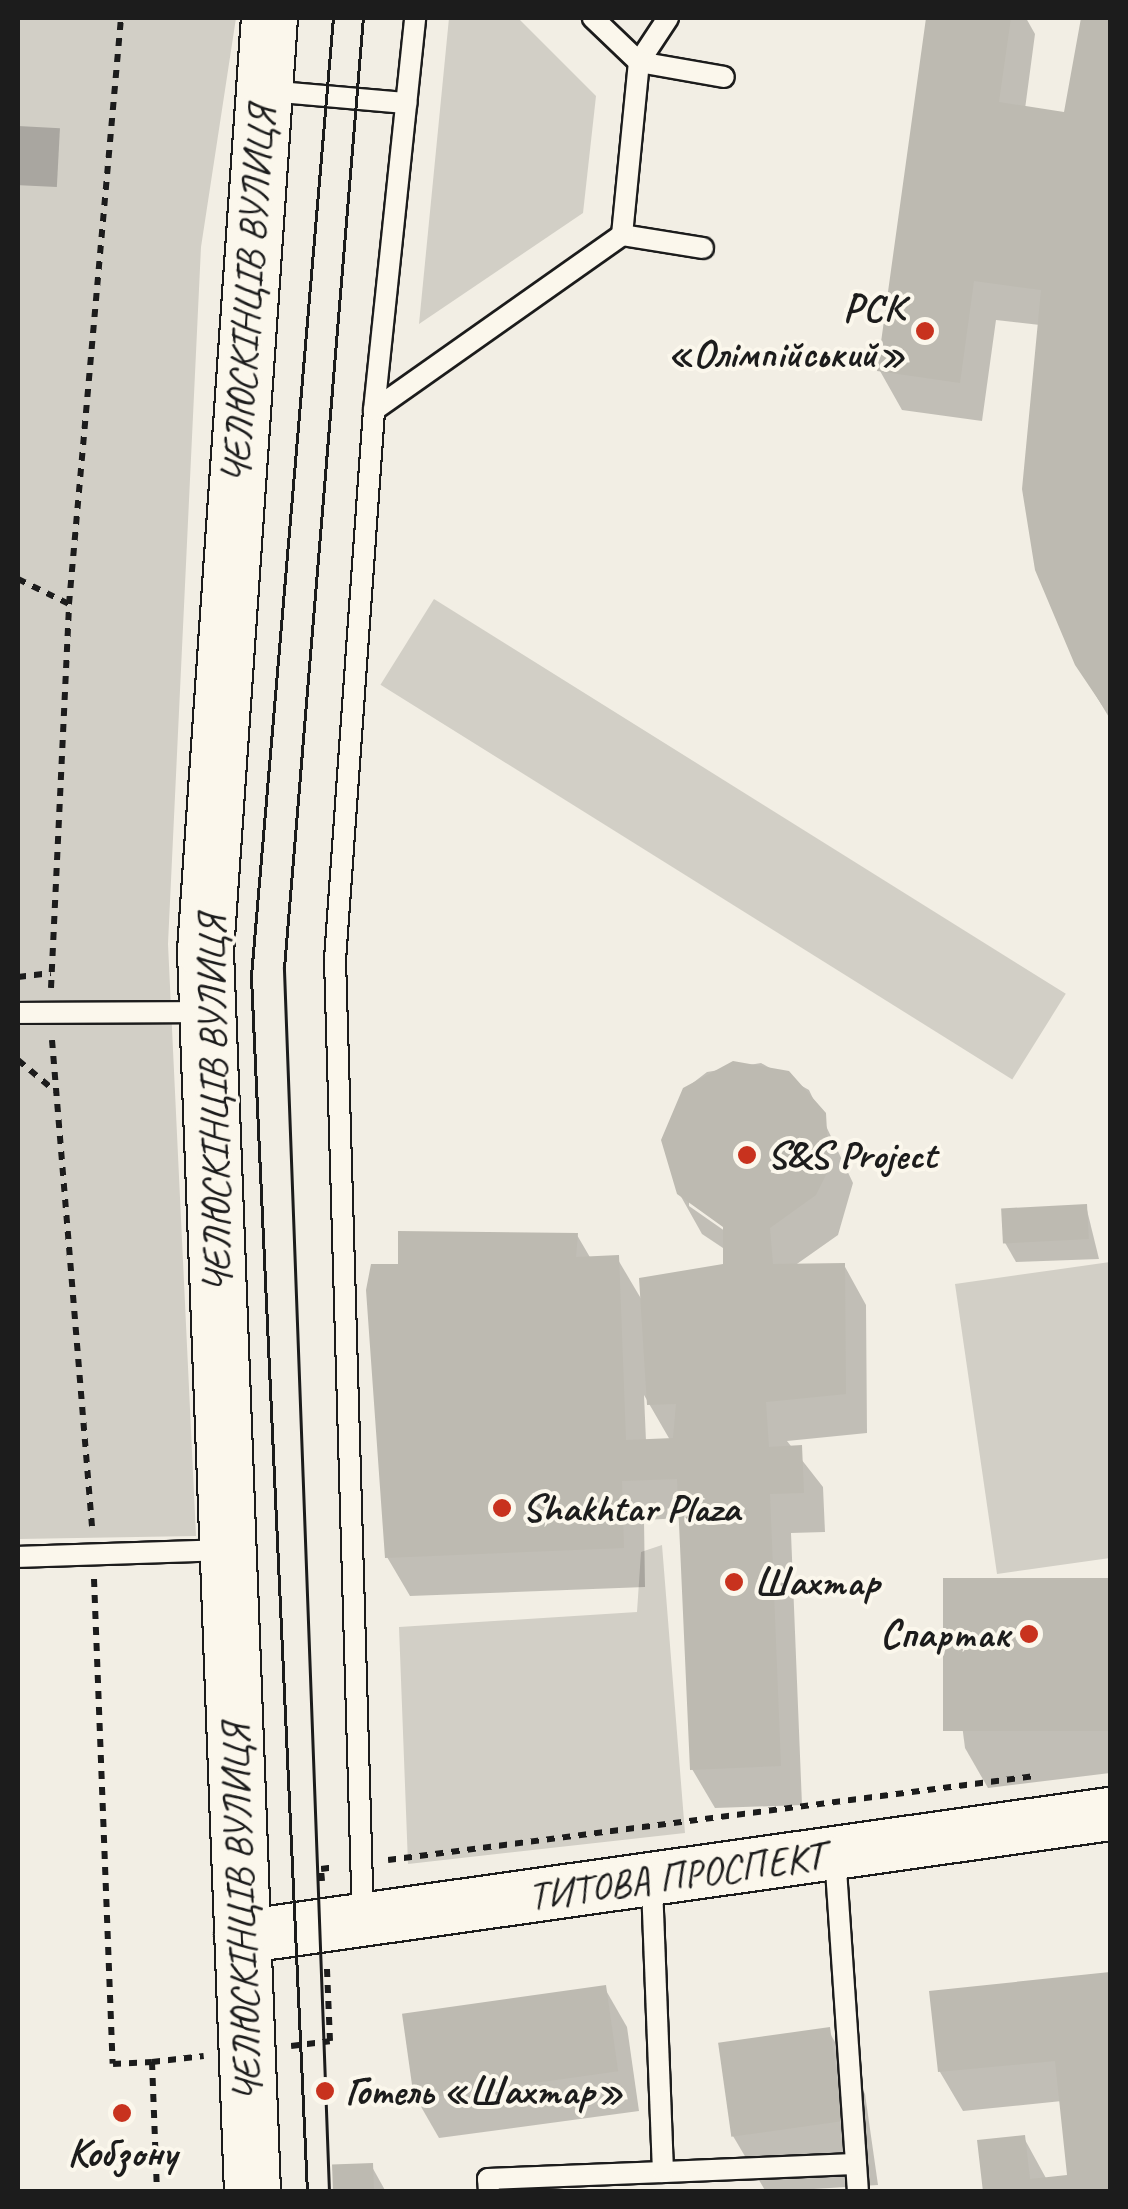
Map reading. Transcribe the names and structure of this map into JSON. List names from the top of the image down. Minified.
{"streets":{"main road":["ЧЕЛЮСКІНЦІВ ВУЛИЦЯ"],"street":["ТИТОВА ПРОСПЕКТ"]},"crossings":[["ЧЕЛЮСКІНЦІВ ВУЛИЦЯ","ТИТОВА ПРОСПЕКТ"]],"places":["РСК «Олімпійський»","S&S Project","Shakhtar Plaza","Шахтар","Спартак","Готель «Шахтар»","Кобзону"]}
